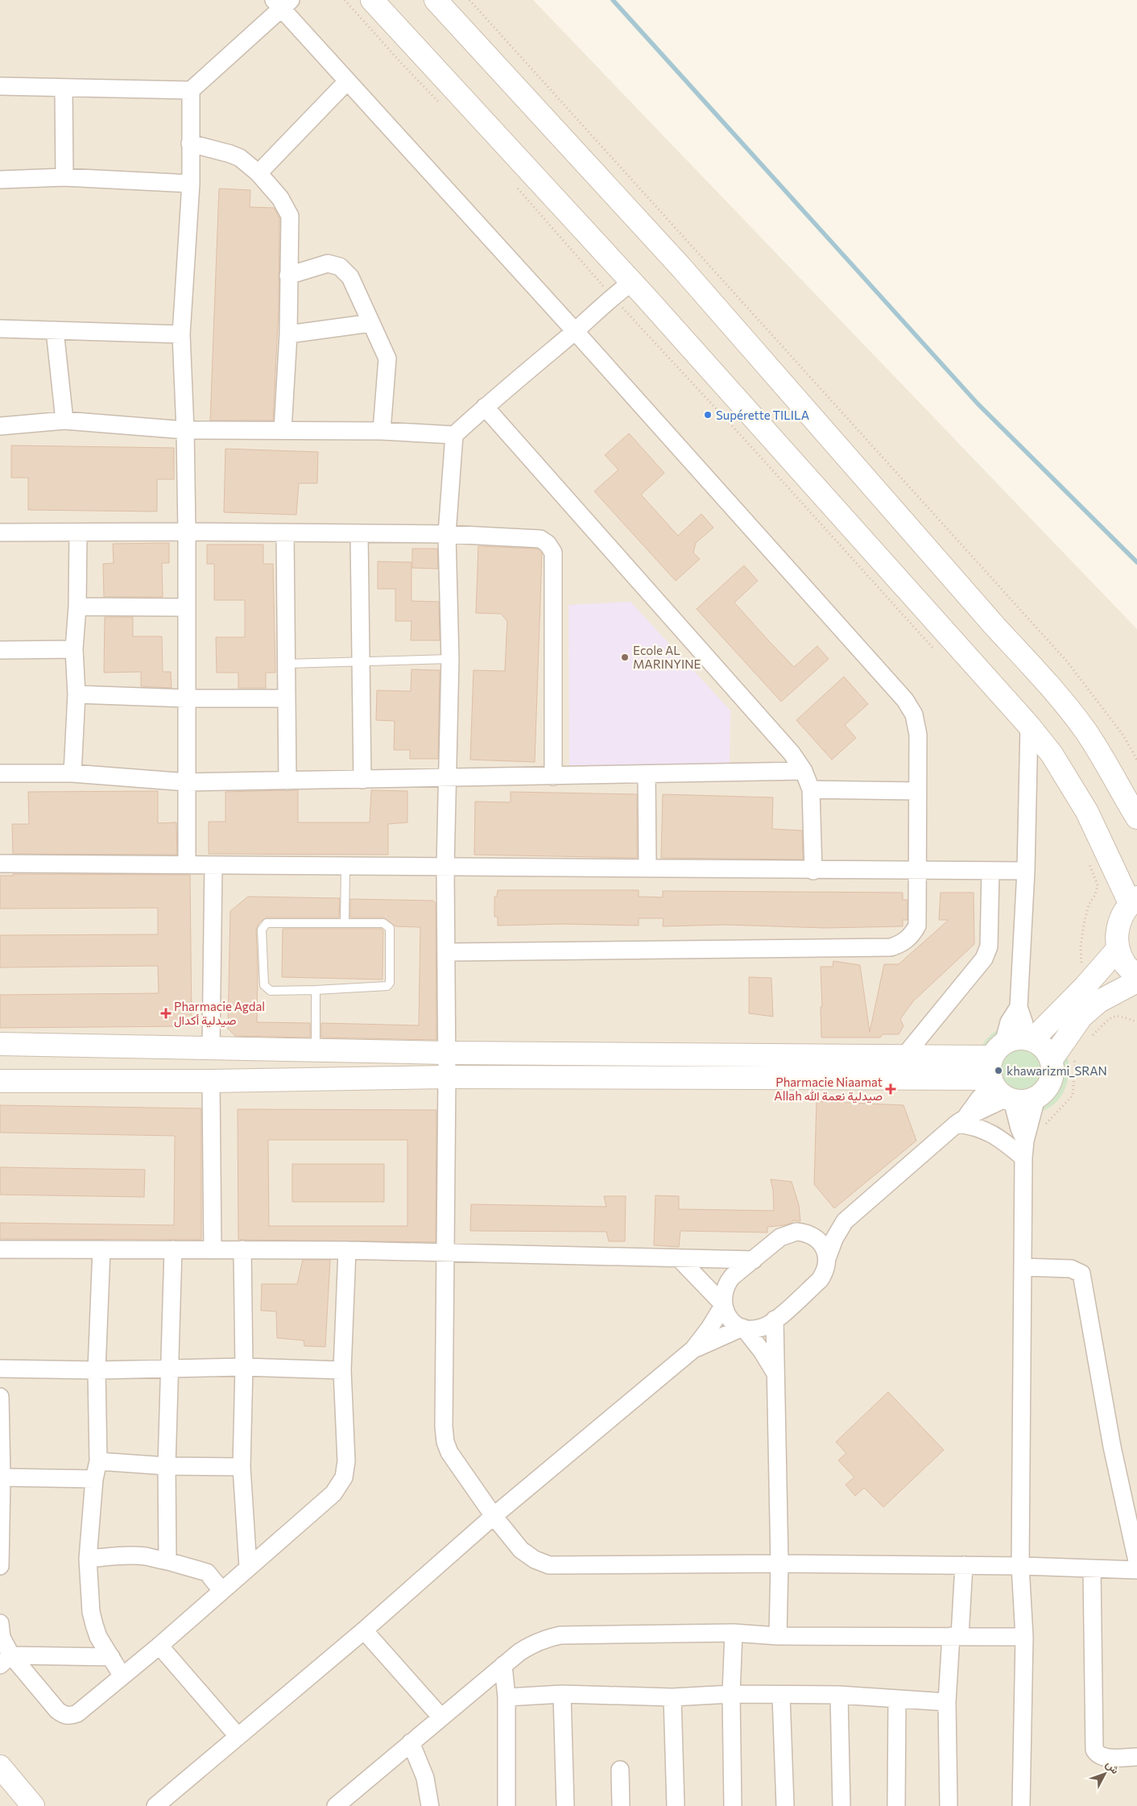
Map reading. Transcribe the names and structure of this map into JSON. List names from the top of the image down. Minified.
{"places":{"other":["Supérette TILILA","Ecole AL MARINYINE","khawarizmi_SRAN"],"health":["Pharmacie Agdal صيدلية أكدال","Pharmacie Niaamat Allah صيدلية نعمة الله"]},"north":"top right"}
